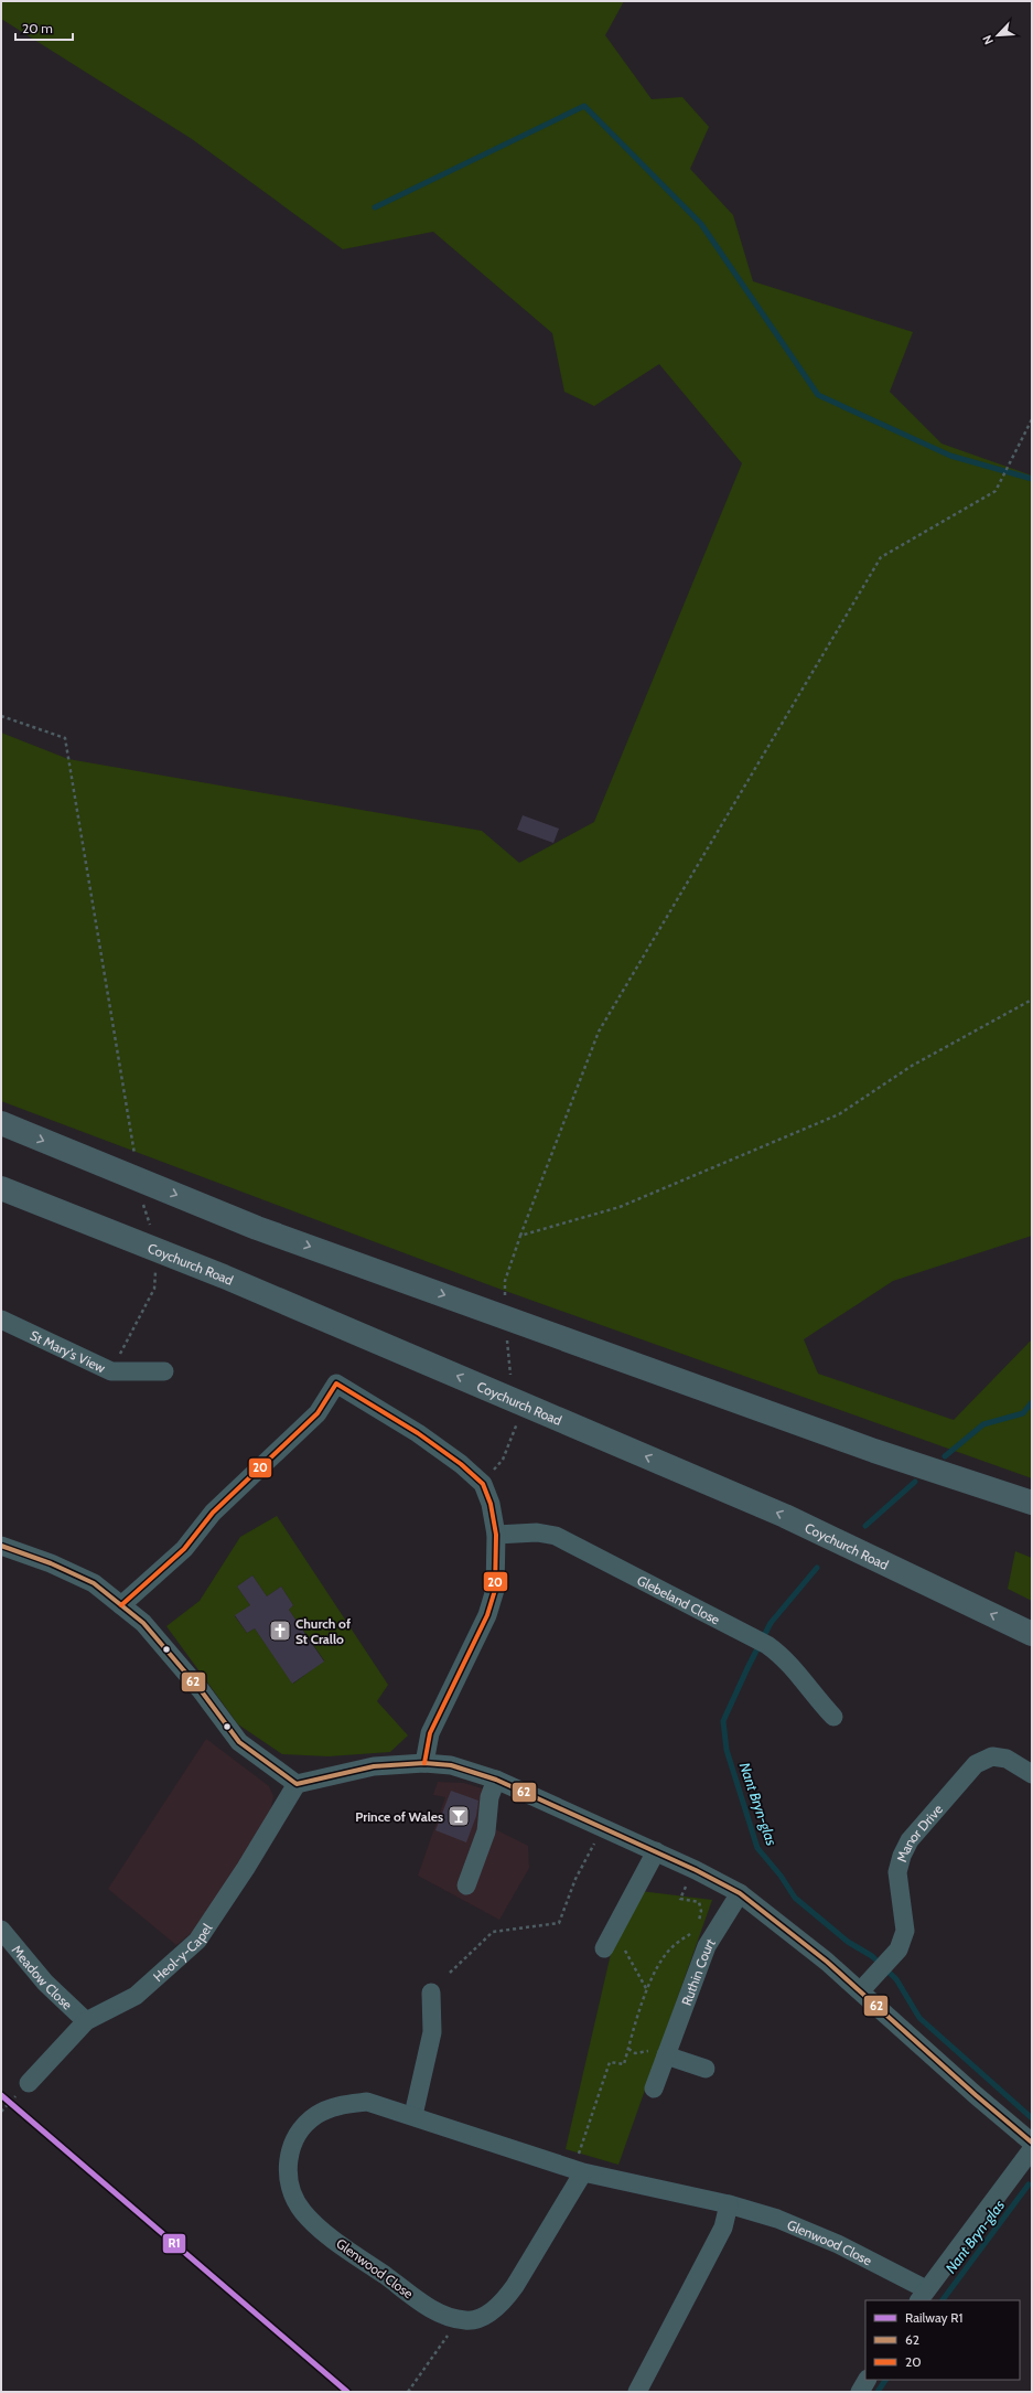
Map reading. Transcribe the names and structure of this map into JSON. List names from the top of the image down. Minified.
{"streets":{"main road":["Coychurch Road"],"street":["St Mary's View","Glebeland Close","Manor Drive","Heol-y-Capel","Ruthin Court","Meadow Close","Glenwood Close"]},"crossings":[["Heol-y-Capel","Meadow Close"]],"water":["Nant Bryn-glas"],"places":{"church":["Church of St Crallo"],"bar":["Prince of Wales"]},"lines":["transit line 20","transit line 62","rail line R1"],"legend":["Railway R1","62","20"],"scale_bar":"20 m","north":"bottom left"}
